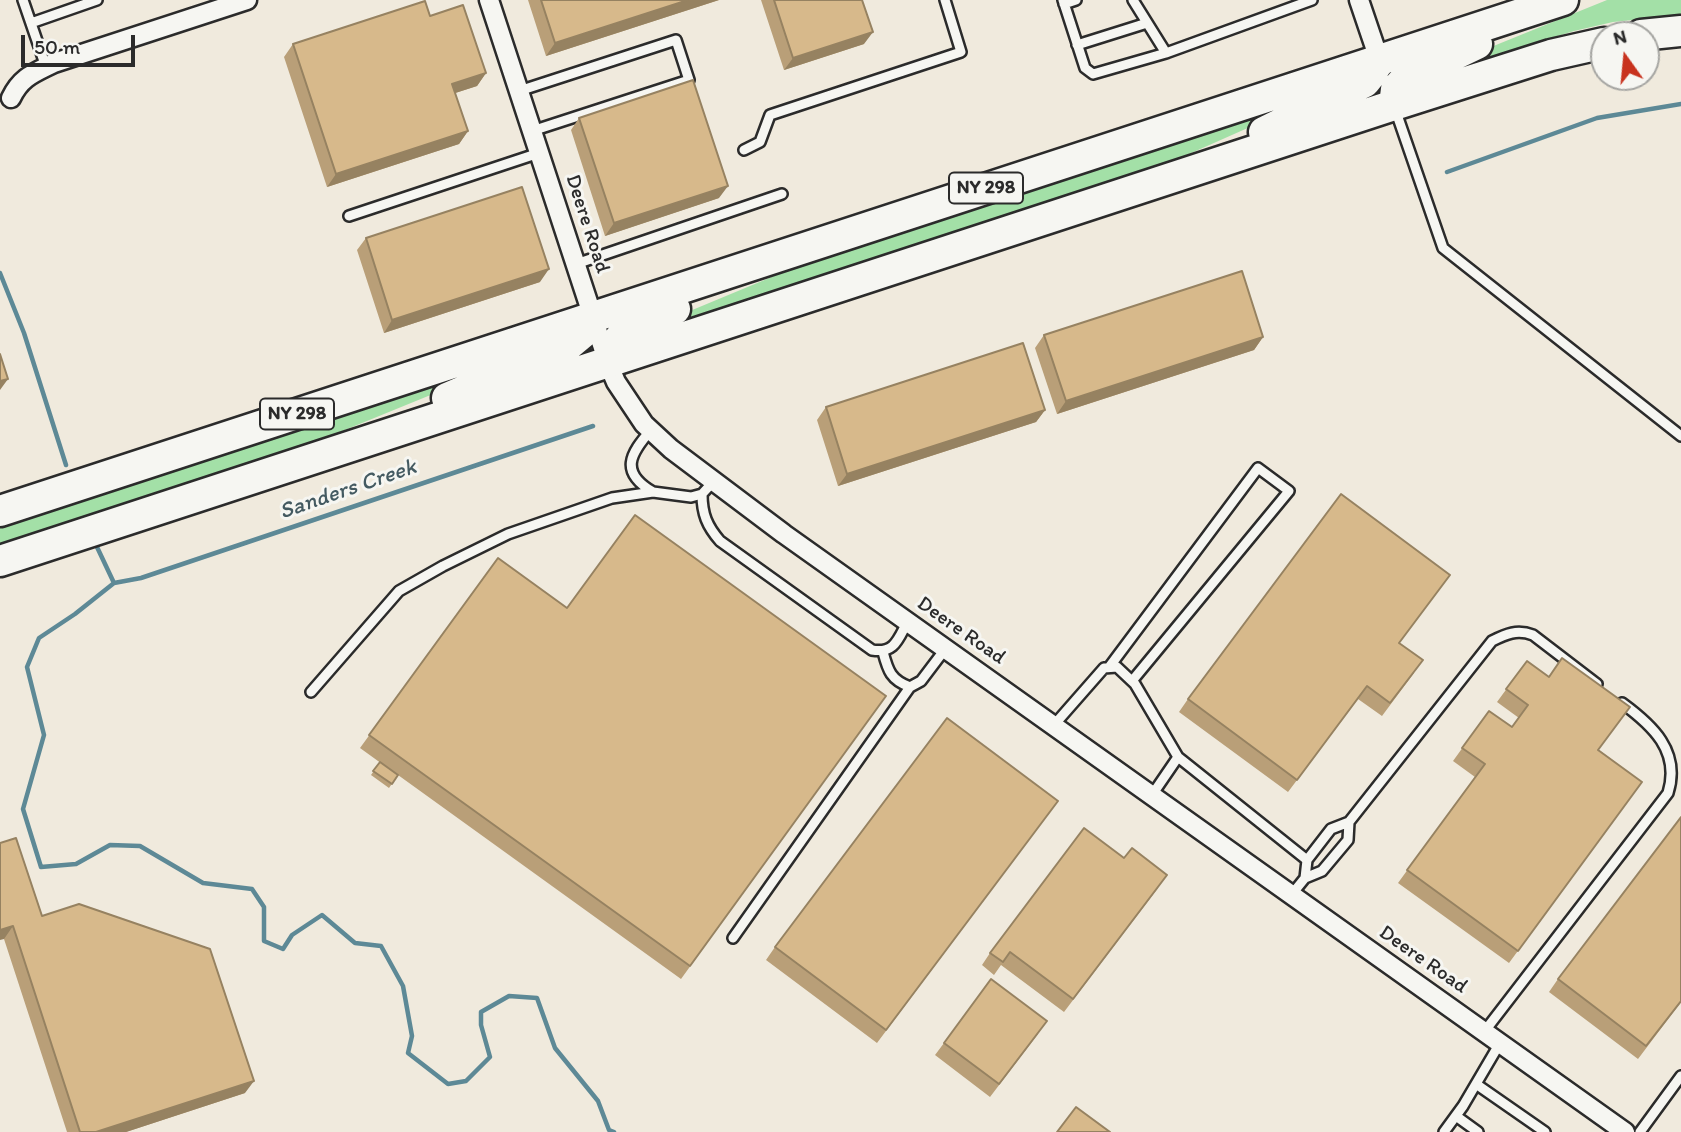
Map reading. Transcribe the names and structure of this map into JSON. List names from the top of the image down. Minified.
{"streets":{"main road":["NY 298"],"street":["Deere Road"]},"crossings":[["NY 298","Deere Road"]],"water":["Sanders Creek"],"scale_bar":"50 m","north":"top"}
